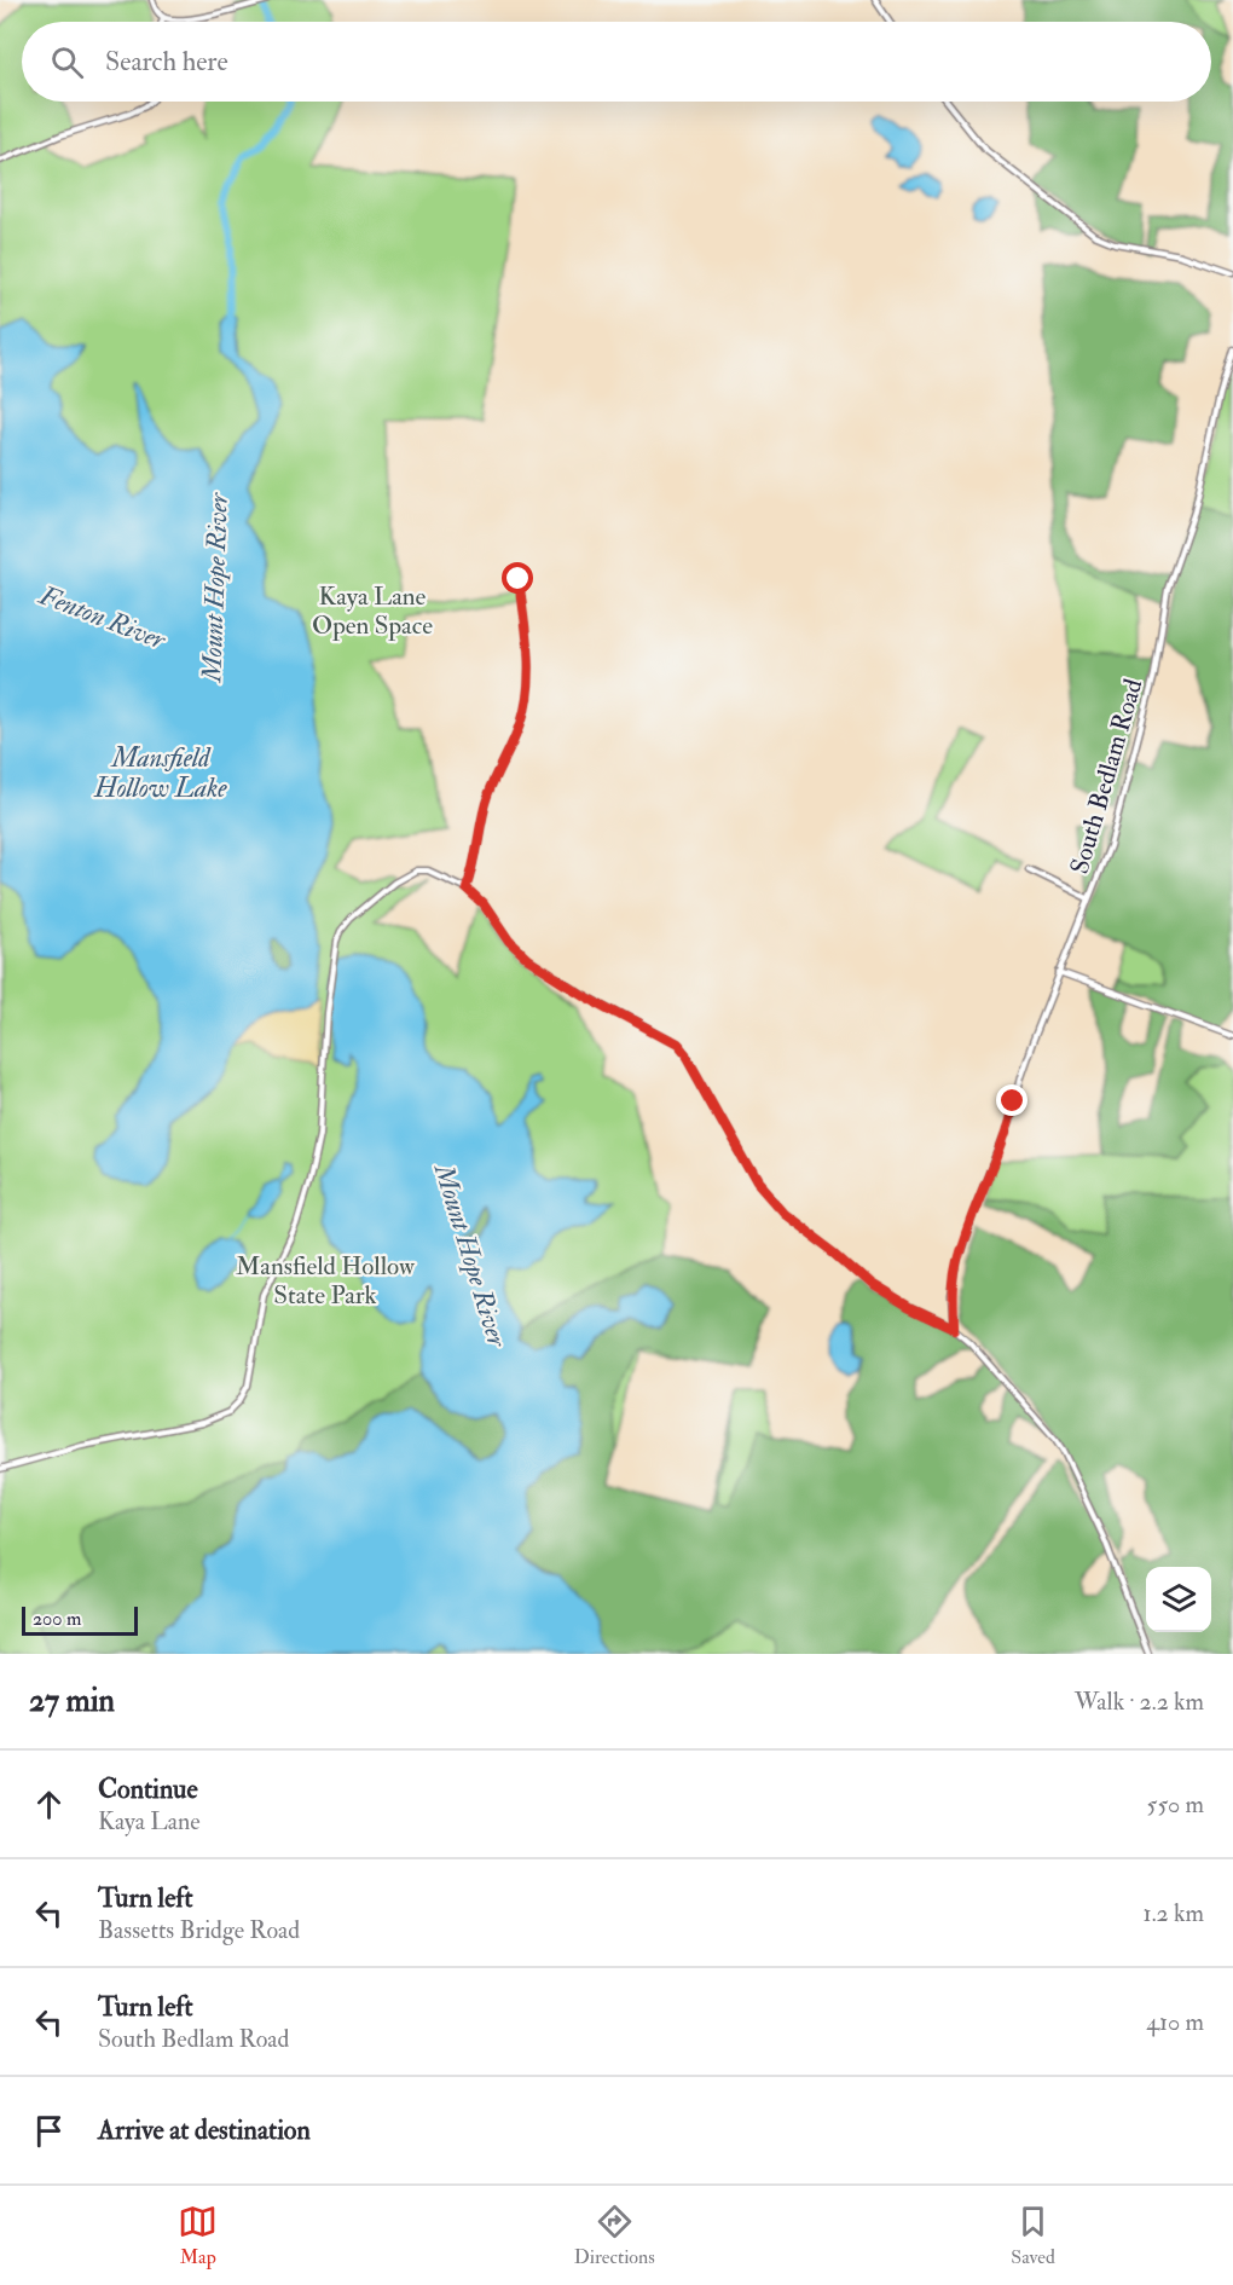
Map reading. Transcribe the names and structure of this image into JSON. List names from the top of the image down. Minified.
{"streets":{"street":["South Bedlam Road"]},"water":["Mount Hope River","Fenton River","Mansfield Hollow Lake"],"parks":["Kaya Lane Open Space","Mansfield Hollow State Park"],"scale_bar":"200 m","page":{"search":"Search here","scale":"200 m","heading":["27 min","Walk · 2.2 km"],"list":[["Continue","Kaya Lane","550 m"],["Turn left","Bassetts Bridge Road","1.2 km"],["Turn left","South Bedlam Road","410 m"],"Arrive at destination"],"nav":["Map","Directions","Saved"]}}
